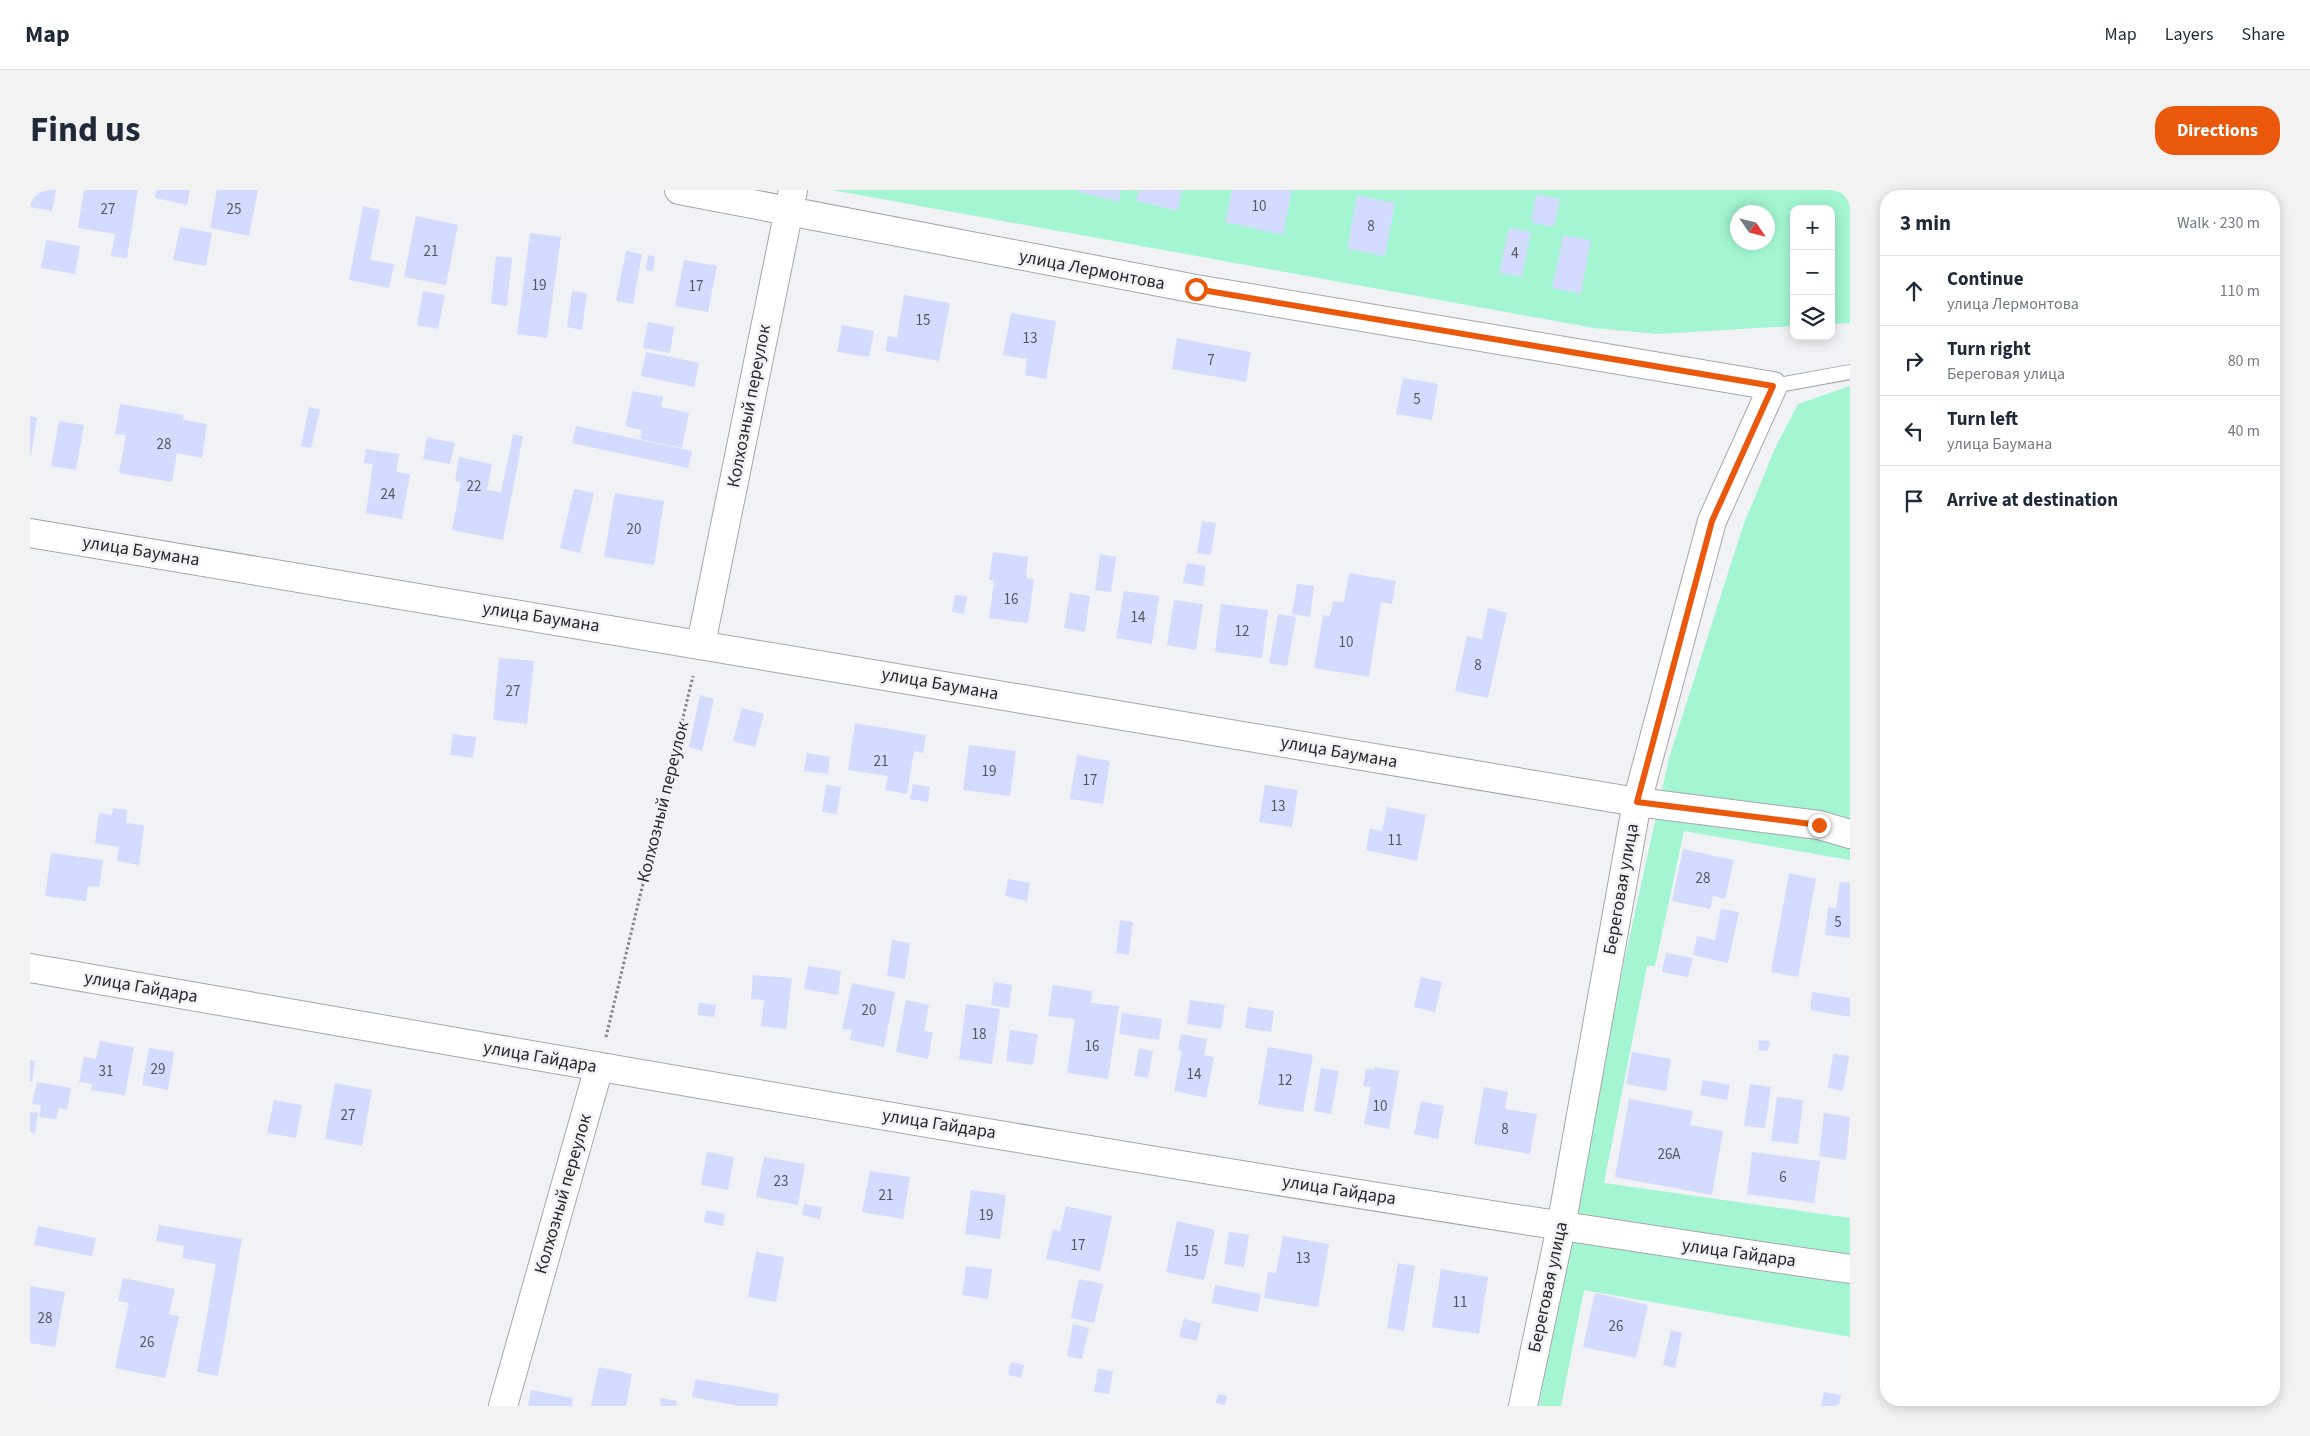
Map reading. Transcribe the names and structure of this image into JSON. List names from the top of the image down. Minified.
{"streets":{"street":["улица Лермонтова","Колхозный переулок","улица Баумана","Береговая улица","улица Гайдара"]},"crossings":[["улица Лермонтова","Колхозный переулок"],["улица Лермонтова","Береговая улица"],["Колхозный переулок","улица Баумана"],["Колхозный переулок","улица Гайдара"],["улица Баумана","Береговая улица"],["Береговая улица","улица Гайдара"]],"house_numbers":["10","27","25","8","21","4","19","17","15","13","7","5","28","22","24","20","16","14","12","10","8","27","21","19","17","13","11","28","5","20","18","16","29","31","14","12","10","27","8","26А","6","23","21","19","17","15","13","11","28","26","26"],"north":"bottom right","page":{"header":"Map","nav":["Map","Layers","Share"],"title":"Find us","buttons":"Directions","heading":["3 min","Walk · 230 m"],"map_buttons":["+","−"],"list":[["Continue","улица Лермонтова","110 m"],["Turn right","Береговая улица","80 m"],["Turn left","улица Баумана","40 m"],"Arrive at destination"]}}
